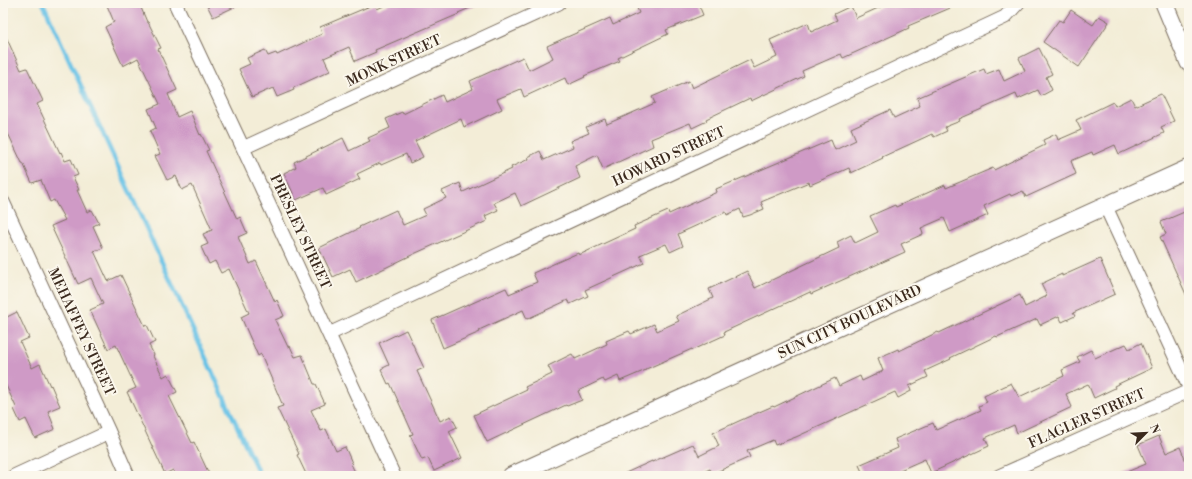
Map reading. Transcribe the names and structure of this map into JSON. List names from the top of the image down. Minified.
{"streets":{"street":["MONK STREET","HOWARD STREET","PRESLEY STREET","SUN CITY BOULEVARD","MEHAFFEY STREET","FLAGLER STREET"]},"crossings":[["MONK STREET","PRESLEY STREET"],["HOWARD STREET","PRESLEY STREET"]],"north":"top right"}
